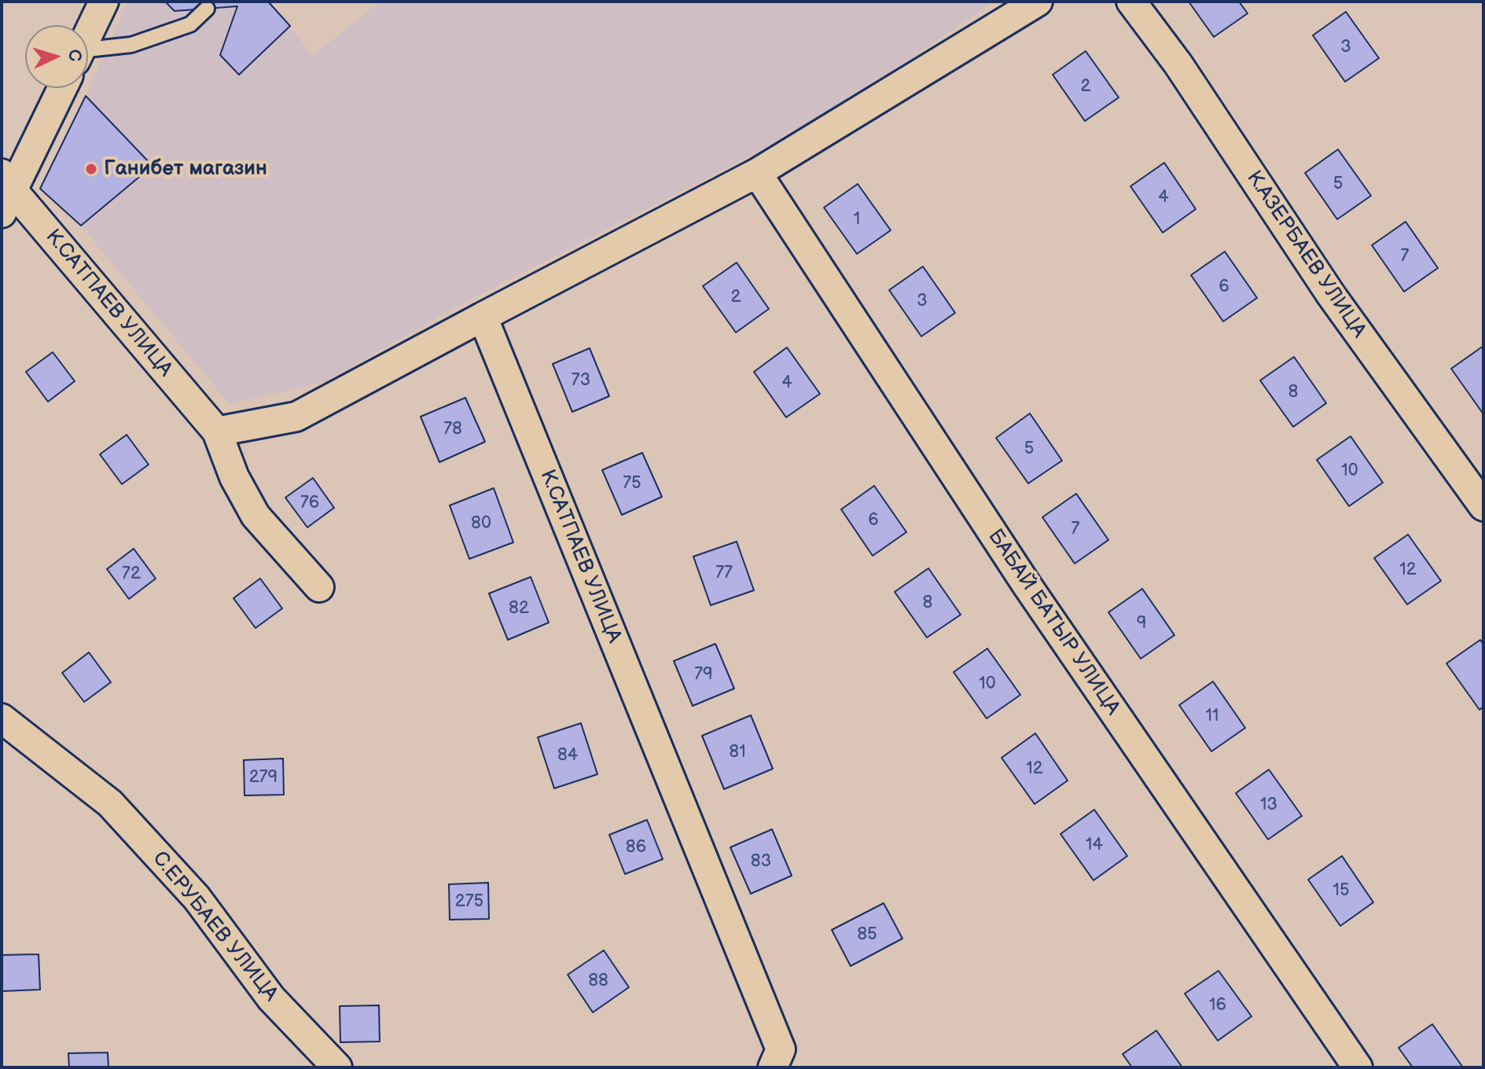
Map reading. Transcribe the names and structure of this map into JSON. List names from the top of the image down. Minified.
{"streets":{"street":["К.АЗЕРБАЕВ УЛИЦА","К.САТПАЕВ УЛИЦА","БАБАЙ БАТЫР УЛИЦА","С.ЕРУБАЕВ УЛИЦА"]},"places":["Ганибет магазин"],"house_numbers":["3","2","5","4","1","7","6","2","3","73","4","8","78","5","10","75","76","6","80","7","12","77","72","8","82","9","79","10","11","81","84","12","279","13","14","86","83","15","275","85","88","16"],"north":"right"}
